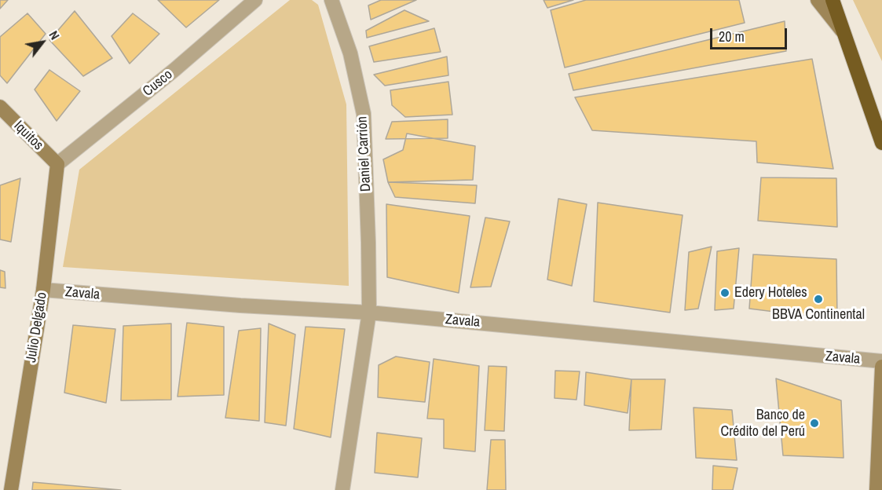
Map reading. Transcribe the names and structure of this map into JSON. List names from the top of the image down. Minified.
{"streets":{"street":["Cusco","Iquitos","Daniel Carrión","Zavala","Julio Delgado"]},"crossings":[["Cusco","Iquitos"],["Cusco","Julio Delgado"],["Iquitos","Julio Delgado"],["Daniel Carrión","Zavala"],["Zavala","Julio Delgado"]],"places":["Edery Hoteles","BBVA Continental","Banco de Crédito del Perú"],"scale_bar":"20 m","north":"top right"}
